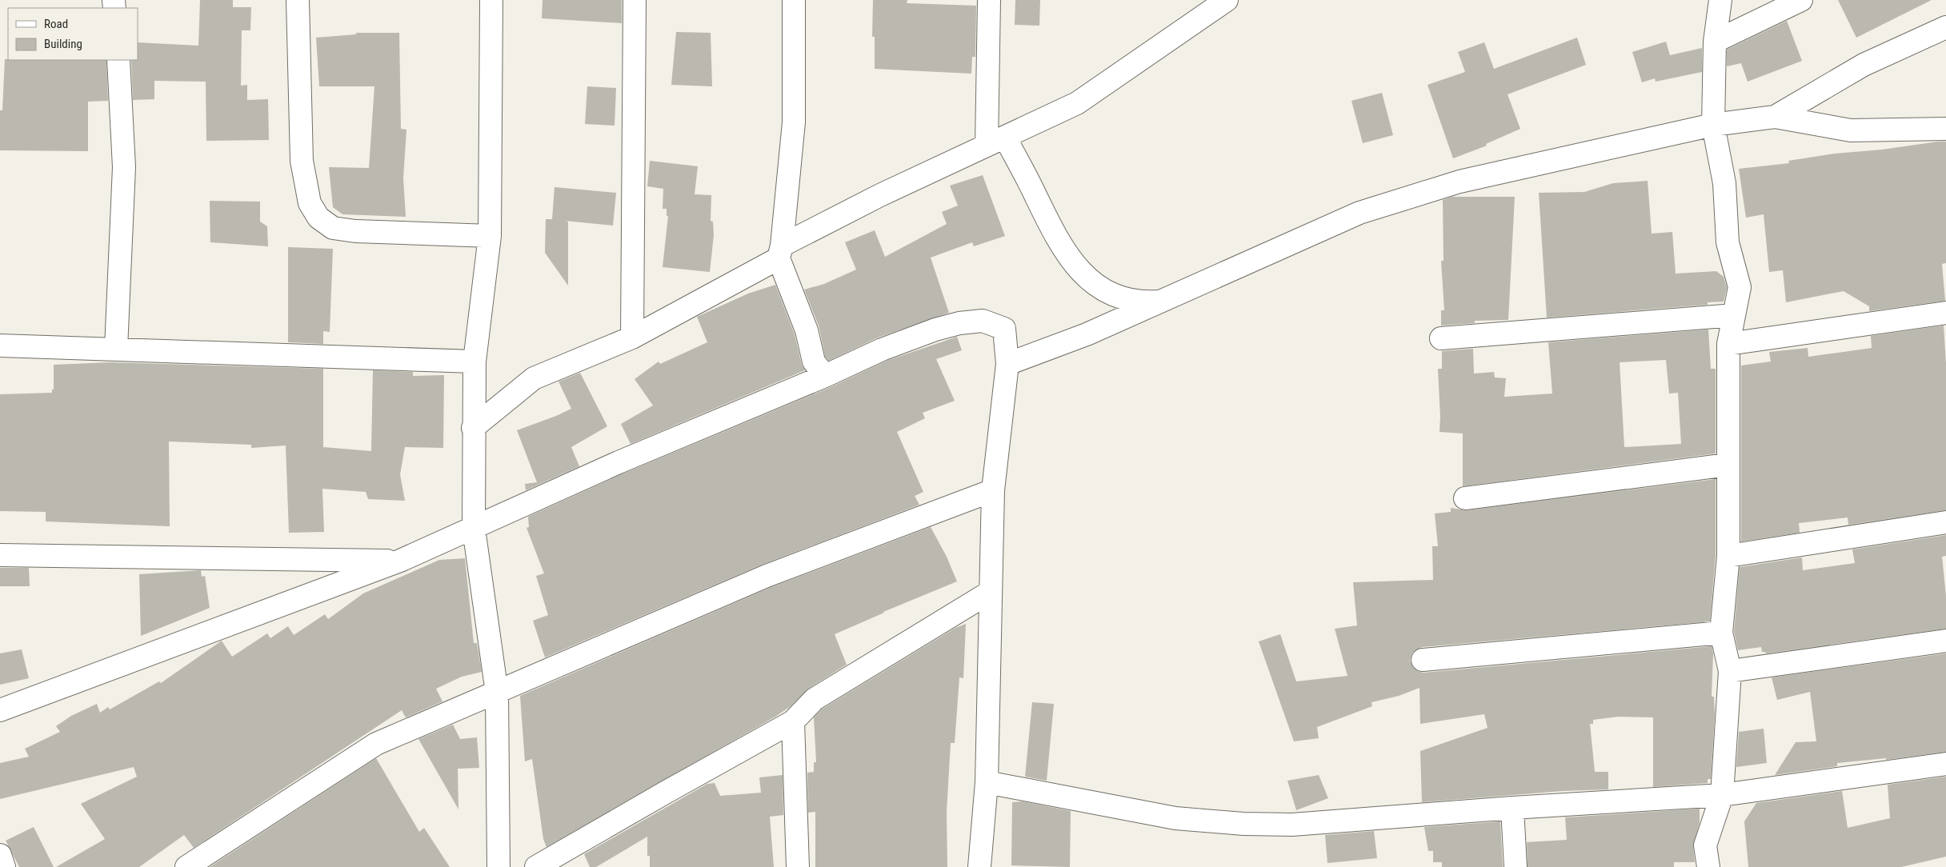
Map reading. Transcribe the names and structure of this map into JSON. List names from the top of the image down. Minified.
{"legend":["Road","Building"]}
